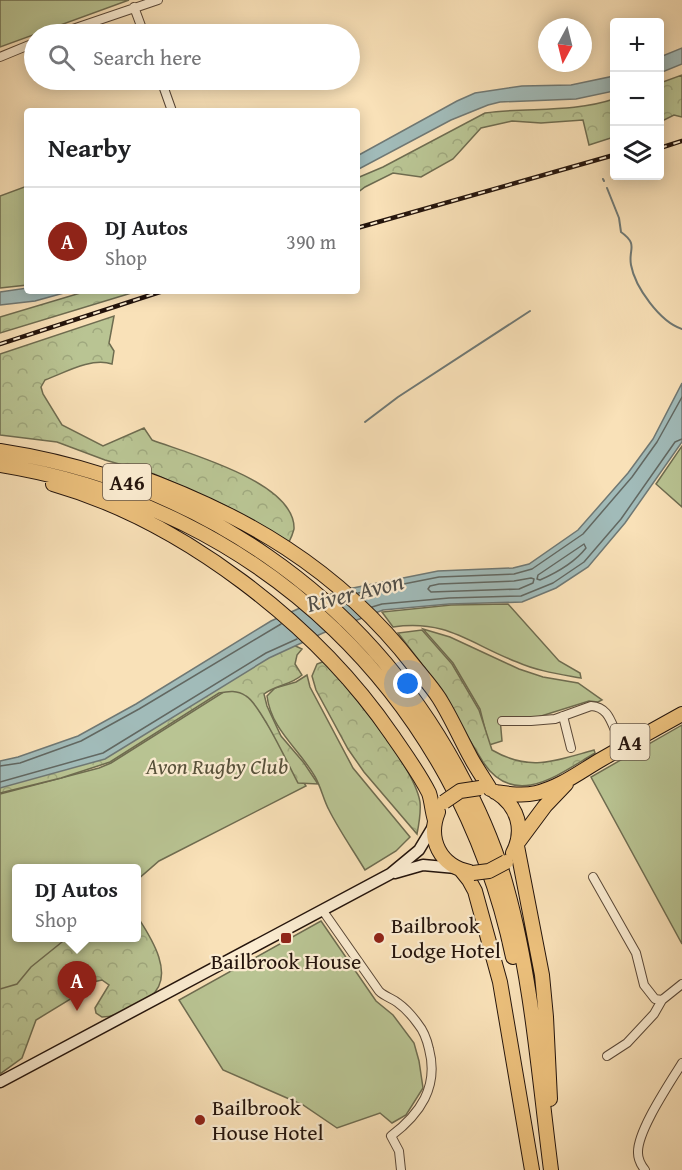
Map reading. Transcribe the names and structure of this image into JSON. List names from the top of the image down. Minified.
{"streets":{"highway":["A46","A4"]},"water":["River Avon"],"parks":["Avon Rugby Club"],"places":{"transit":["Bailbrook House"],"other":["Bailbrook Lodge Hotel","Bailbrook House Hotel"]},"north":"bottom","page":{"map_buttons":["+","−"],"search":"Search here","heading":"Nearby","list":[{"mark":"A","name":"DJ Autos","note":"Shop","value":"390 m"}],"popup":["DJ Autos","Shop"],"pins":"A"}}
